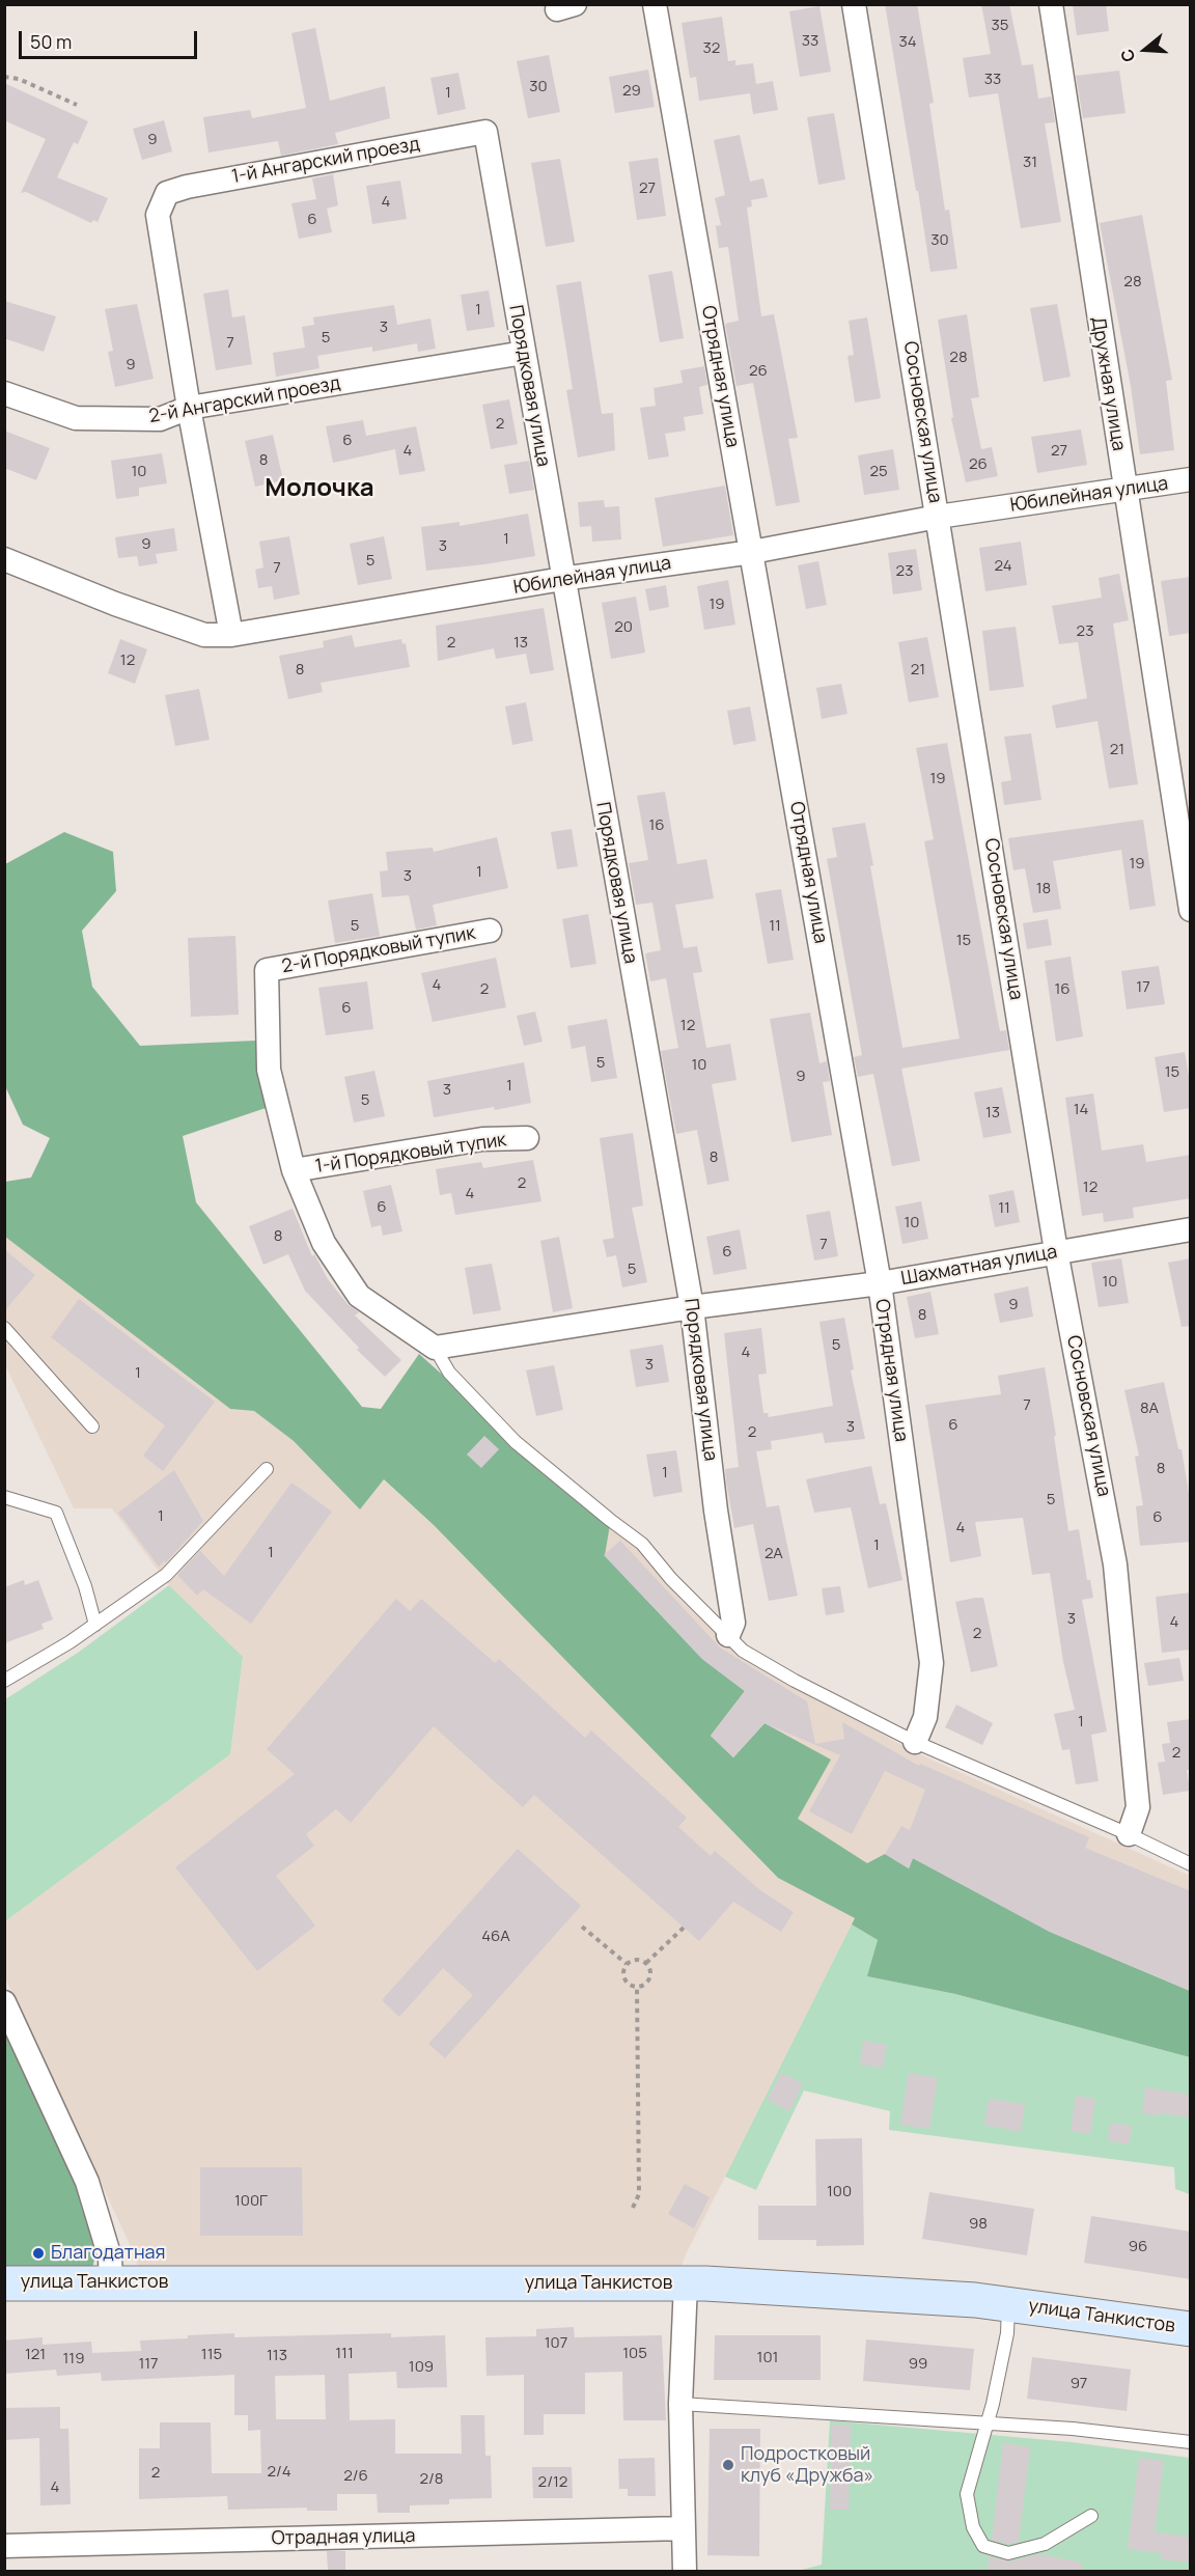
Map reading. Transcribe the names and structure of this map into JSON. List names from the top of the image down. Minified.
{"streets":{"main road":["улица Танкистов"],"street":["1-й Ангарский проезд","Отрядная улица","Дружная улица","Порядковая улица","2-й Ангарский проезд","Сосновская улица","Юбилейная улица","2-й Порядковый тупик","1-й Порядковый тупик","Шахматная улица","Отрадная улица"]},"crossings":[["1-й Ангарский проезд","Порядковая улица"],["1-й Ангарский проезд","2-й Ангарский проезд"],["Отрядная улица","Юбилейная улица"],["Отрядная улица","Шахматная улица"],["Дружная улица","Юбилейная улица"],["Порядковая улица","2-й Ангарский проезд"],["Порядковая улица","Юбилейная улица"],["Порядковая улица","Шахматная улица"],["Сосновская улица","Юбилейная улица"],["Сосновская улица","Шахматная улица"],["2-й Порядковый тупик","1-й Порядковый тупик"]],"districts":["Молочка"],"places":["Благодатная","Подростковый клуб «Дружба»"],"house_numbers":["35","33","34","32","33","30","29","1","9","31","27","4","6","30","28","1","3","5","7","28","9","26","2","6","4","27","8","26","10","25","1","9","3","5","24","7","23","19","20","23","2","13","12","8","21","21","19","16","19","1","3","18","5","11","15","4","17","2","16","6","12","5","10","15","9","1","3","5","14","13","8","2","12","4","6","11","10","8","7","6","5","10","9","8","5","4","3","1","7","8А","6","3","2","8","1","5","1","6","4","1","1","2А","3","4","2","1","2","46А","100","100Г","98","96","107","111","105","121","115","113","101","119","117","99","109","97","2/4","2","2/6","2/8","2/12","4"],"scale_bar":"50 m","north":"left"}
